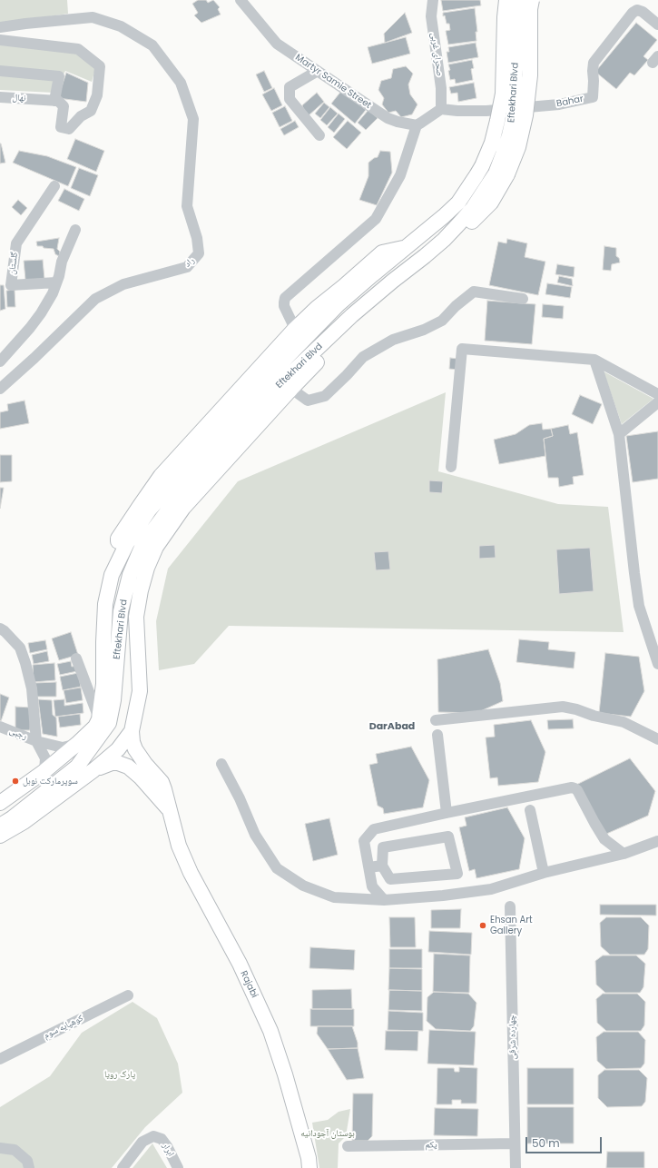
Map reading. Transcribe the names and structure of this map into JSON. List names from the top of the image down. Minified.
{"streets":{"main road":["Eftekhari Blvd","Rajabi"],"street":["صحرای غربی","Martyr Samie Street","نهال","Bahar","راد","گلستان","رجبی","کوهپایه سوم","چهارده شرقی","یکم"]},"crossings":[["صحرای غربی","Bahar"],["چهارده شرقی","یکم"]],"districts":["DarAbad"],"parks":["پارک رویا","بوستان آجودانیه"],"places":["سوپرمارکت نوبل","Ehsan Art Gallery"],"scale_bar":"50 m"}
